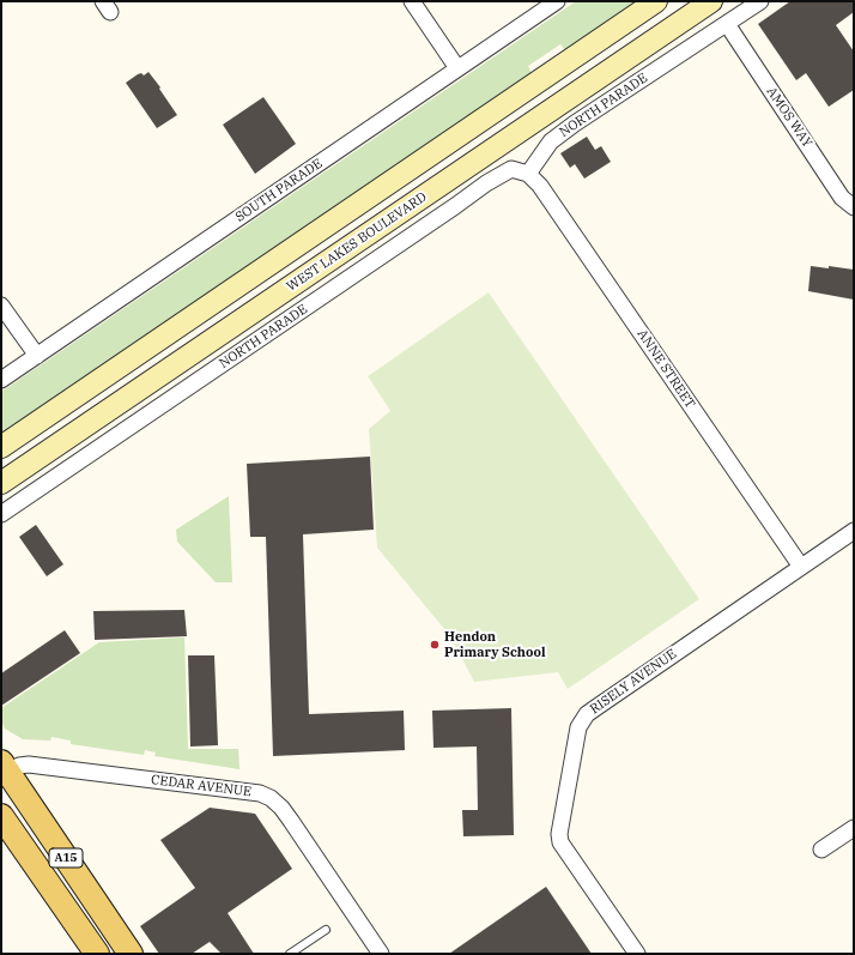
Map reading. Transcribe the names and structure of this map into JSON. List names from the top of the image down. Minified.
{"streets":{"main road":["WEST LAKES BOULEVARD","A15"],"street":["NORTH PARADE","AMOS WAY","SOUTH PARADE","ANNE STREET","RISELY AVENUE","CEDAR AVENUE"]},"crossings":[["NORTH PARADE","AMOS WAY"],["NORTH PARADE","ANNE STREET"],["ANNE STREET","RISELY AVENUE"],["CEDAR AVENUE","A15"]],"places":["Hendon Primary School"]}
